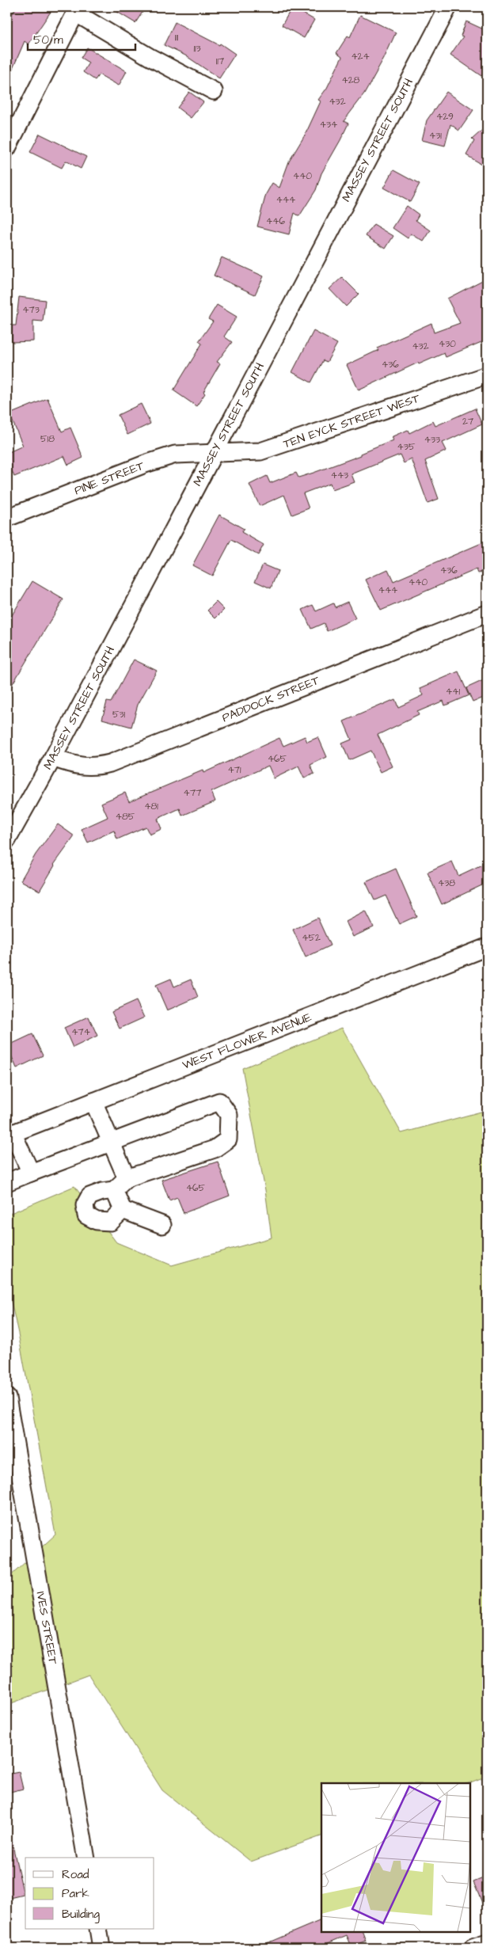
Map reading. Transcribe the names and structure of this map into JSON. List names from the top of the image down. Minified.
{"streets":{"street":["MASSEY STREET SOUTH","TEN EYCK STREET WEST","PINE STREET","PADDOCK STREET","WEST FLOWER AVENUE","IVES STREET"]},"crossings":[["MASSEY STREET SOUTH","TEN EYCK STREET WEST"],["MASSEY STREET SOUTH","PINE STREET"],["MASSEY STREET SOUTH","PADDOCK STREET"],["TEN EYCK STREET WEST","PINE STREET"]],"house_numbers":["111","113","424","117","428","432","429","434","431","440","444","446","473","430","432","436","27","518","433","435","443","436","440","444","441","531","465","471","477","481","485","438","452","474","465"],"legend":["Road","Park","Building"],"scale_bar":"50 m"}
